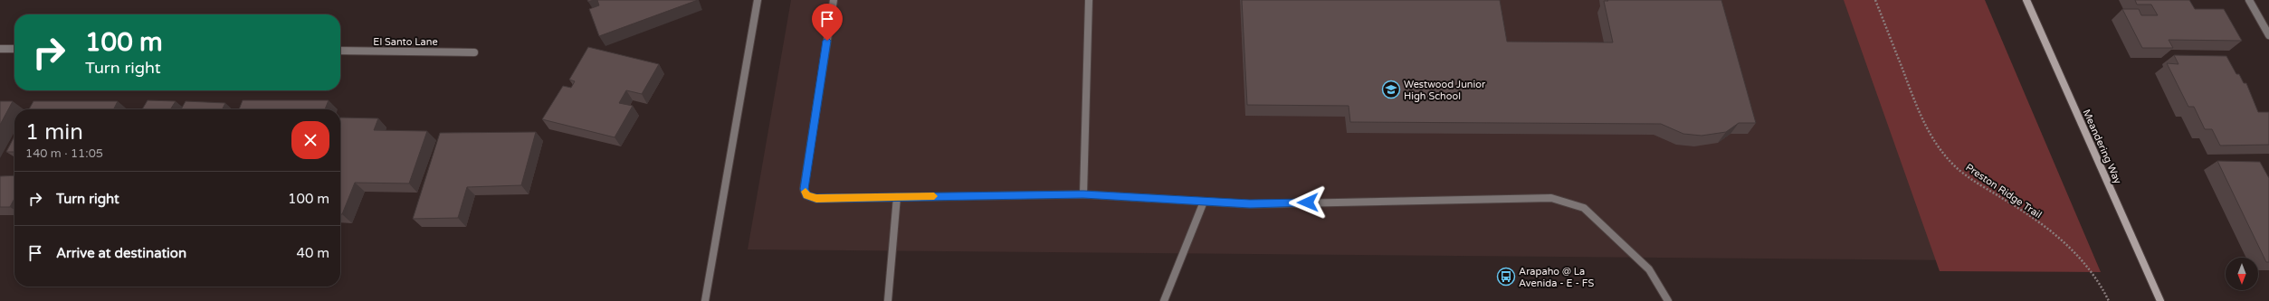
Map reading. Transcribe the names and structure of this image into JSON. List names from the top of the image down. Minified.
{"streets":{"street":["El Santo Lane","Meandering Way"],"path":["Preston Ridge Trail"]},"places":{"school or university":["Westwood Junior High School"],"bus stop":["Arapaho @ La Avenida - E - FS"]},"north":"bottom","page":{"turn":["100 m","Turn right"],"heading":["1 min","140 m · 11:05"],"list":[{"name":"Turn right","value":"100 m"},{"name":"Arrive at destination","value":"40 m"}]}}
